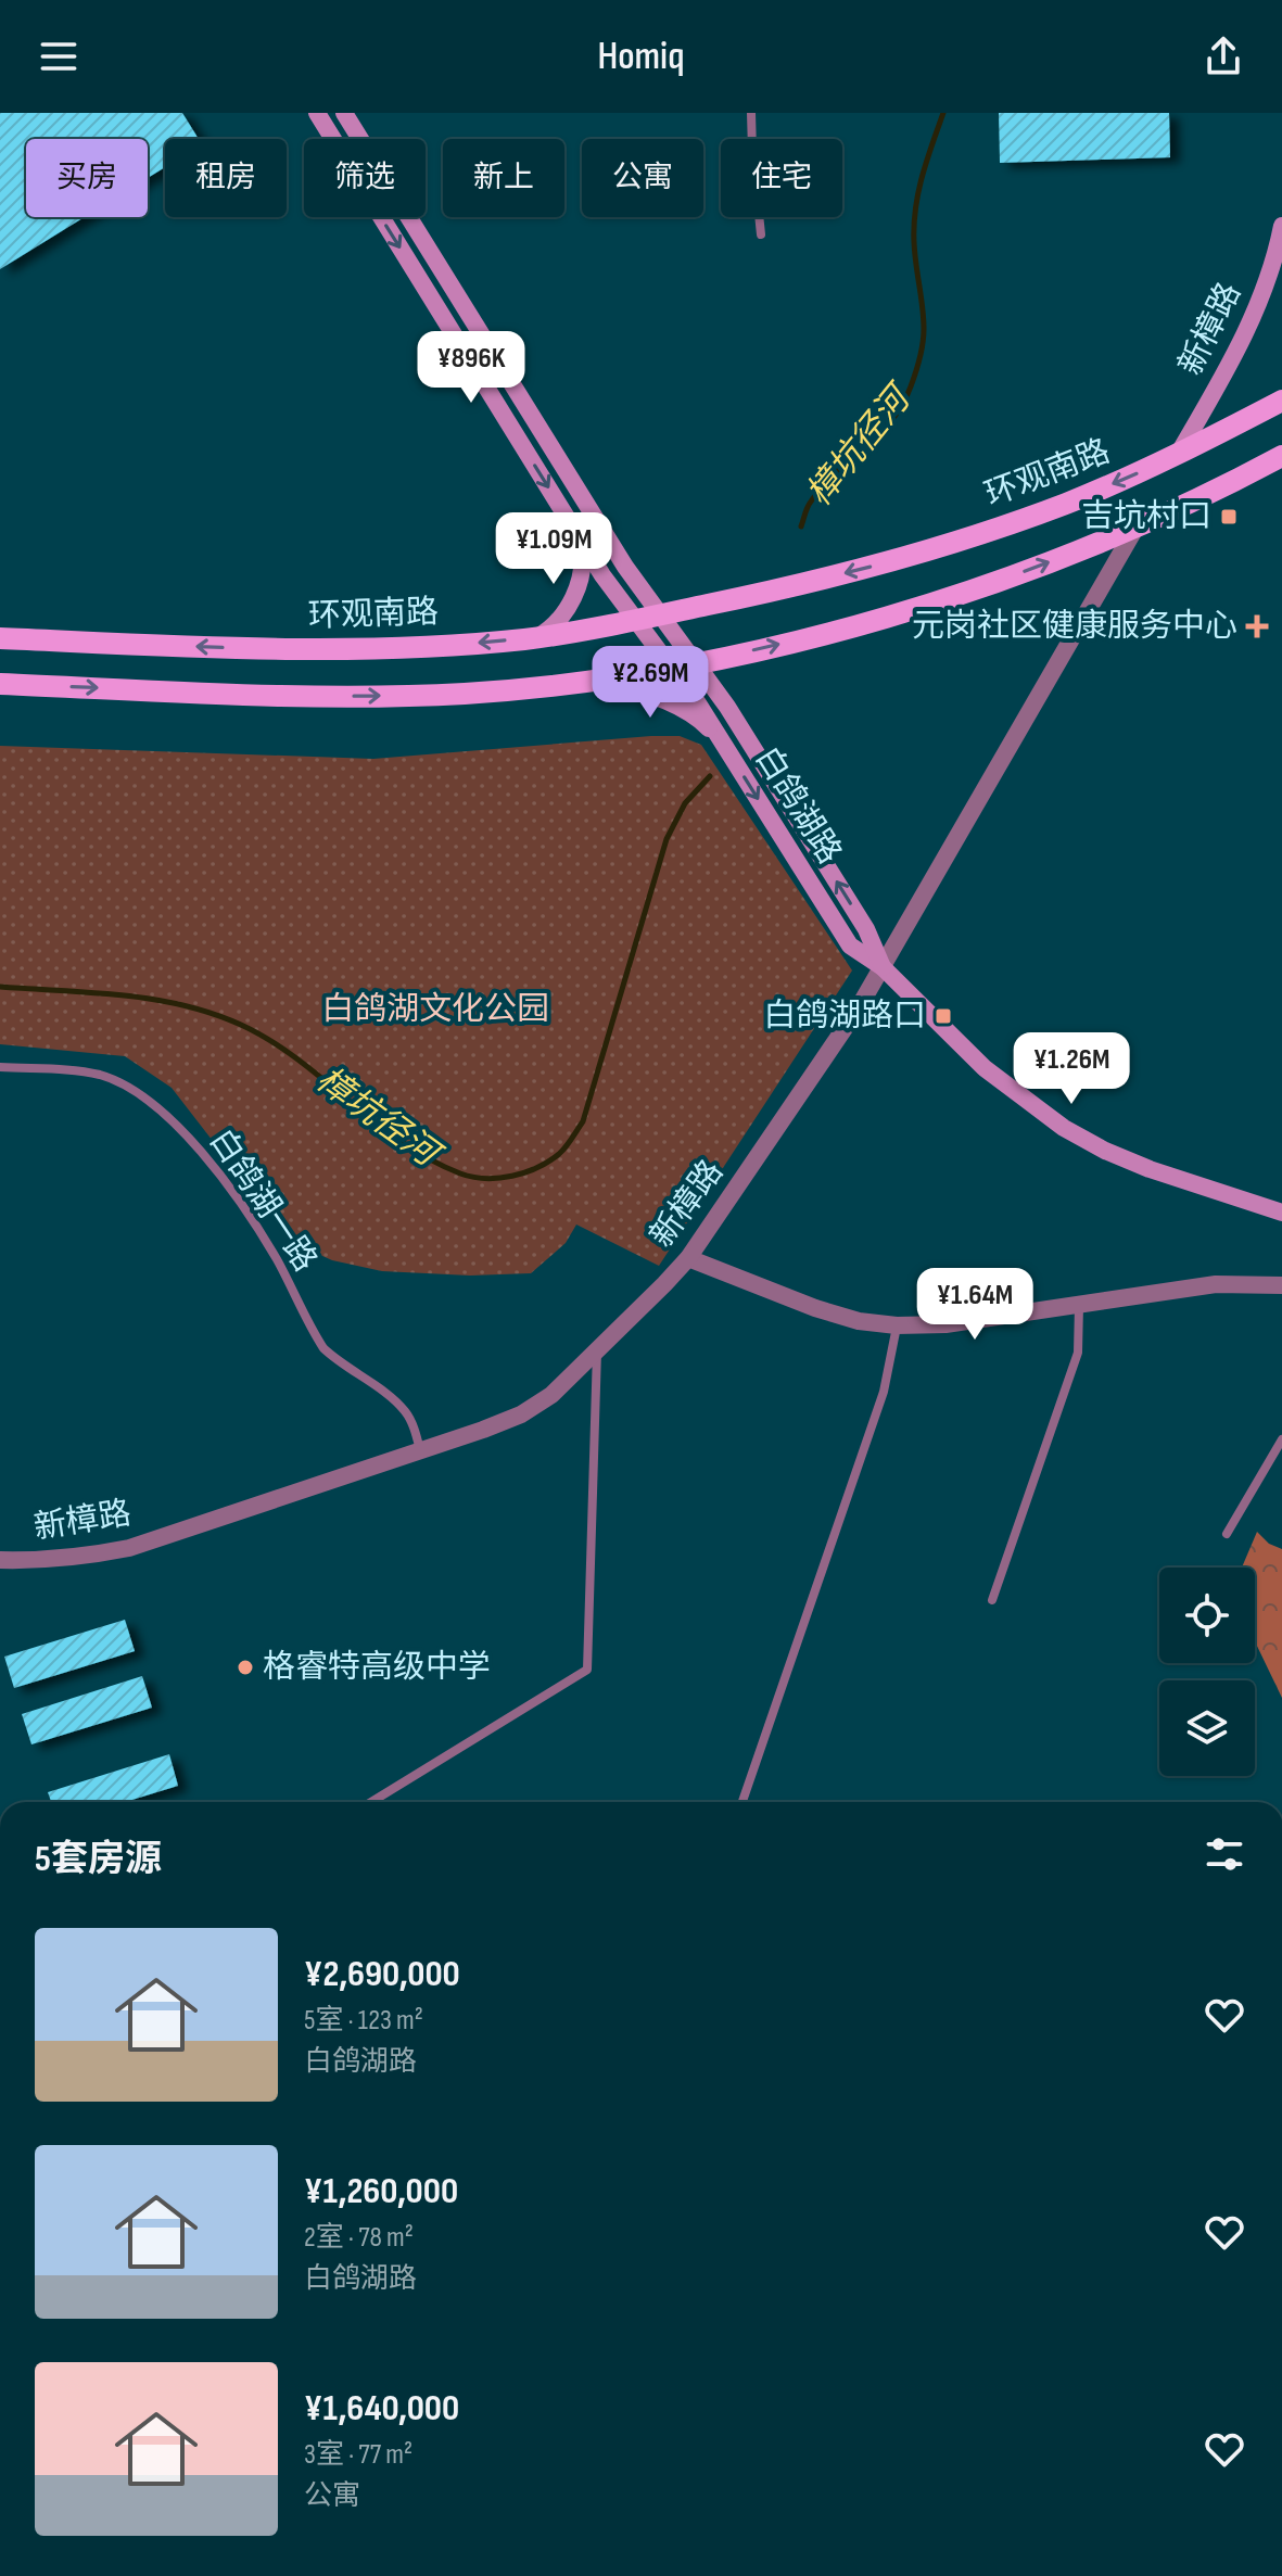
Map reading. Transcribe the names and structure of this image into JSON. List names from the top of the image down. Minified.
{"streets":{"main road":["环观南路"],"street":["新樟路","白鸽湖路"],"lane":["白鸽湖一路"]},"crossings":[["新樟路","环观南路"],["新樟路","白鸽湖路"],["新樟路","白鸽湖一路"],["环观南路","白鸽湖路"]],"water":["樟坑径河"],"parks":["白鸽湖文化公园"],"places":{"transit":["吉坑村口","白鸽湖路口"],"health":["元岗社区健康服务中心"],"other":["格睿特高级中学"]},"page":{"header":"Homiq","chip":["买房","租房","筛选","新上","公寓","住宅"],"price":["¥896K","¥1.09M","¥2.69M","¥1.26M","¥1.64M"],"heading":"5套房源","list":[{"name":"¥2,690,000","note":"5室 · 123 m² · 白鸽湖路"},{"name":"¥1,260,000","note":"2室 · 78 m² · 白鸽湖路"},{"name":"¥1,640,000","note":"3室 · 77 m² · 公寓"}]}}
